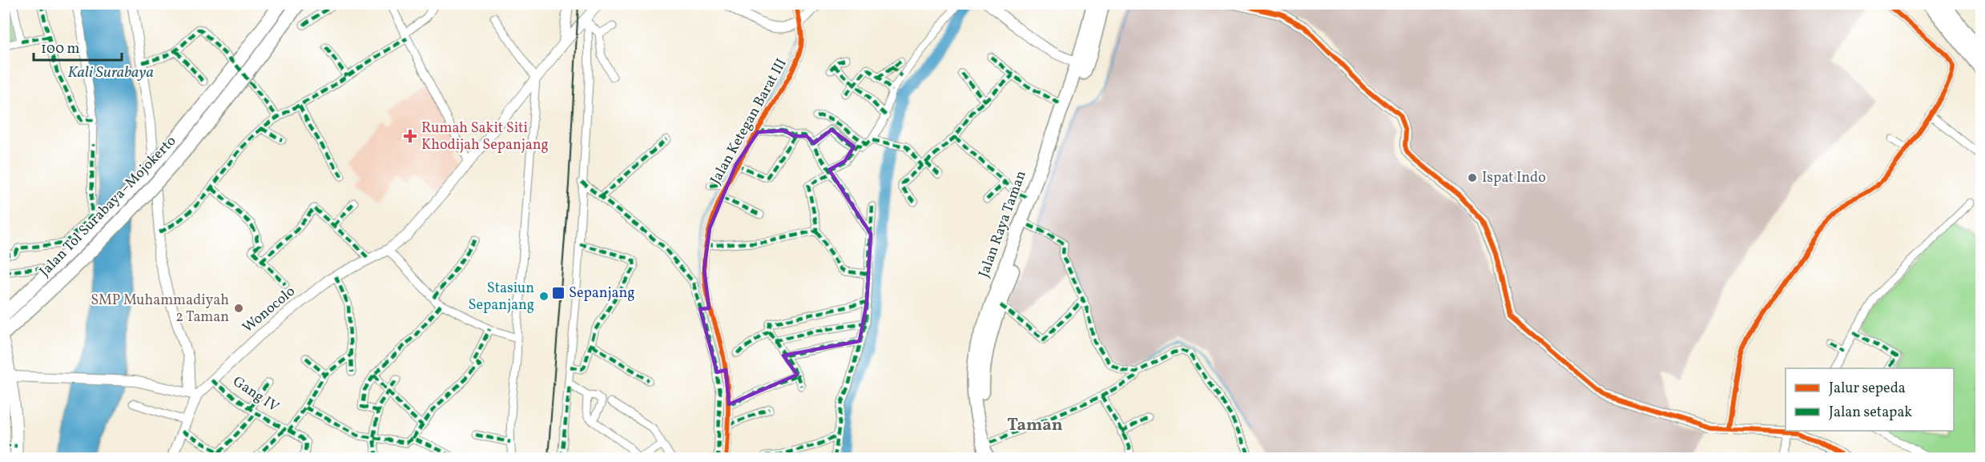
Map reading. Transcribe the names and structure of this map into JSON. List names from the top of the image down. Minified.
{"streets":{"highway":["Jalan Tol Surabaya–Mojokerto","Jalan Raya Taman"],"street":["Jalan Ketegan Barat III","Wonocolo","Gang IV"]},"crossings":[["Wonocolo","Gang IV"]],"districts":["Taman"],"water":["Kali Surabaya"],"places":{"health":["Rumah Sakit Siti Khodijah Sepanjang"],"other":["Ispat Indo","Stasiun Sepanjang","SMP Muhammadiyah 2 Taman"],"transit":["Sepanjang"]},"legend":["Jalur sepeda","Jalan setapak"],"scale_bar":"100 m"}
